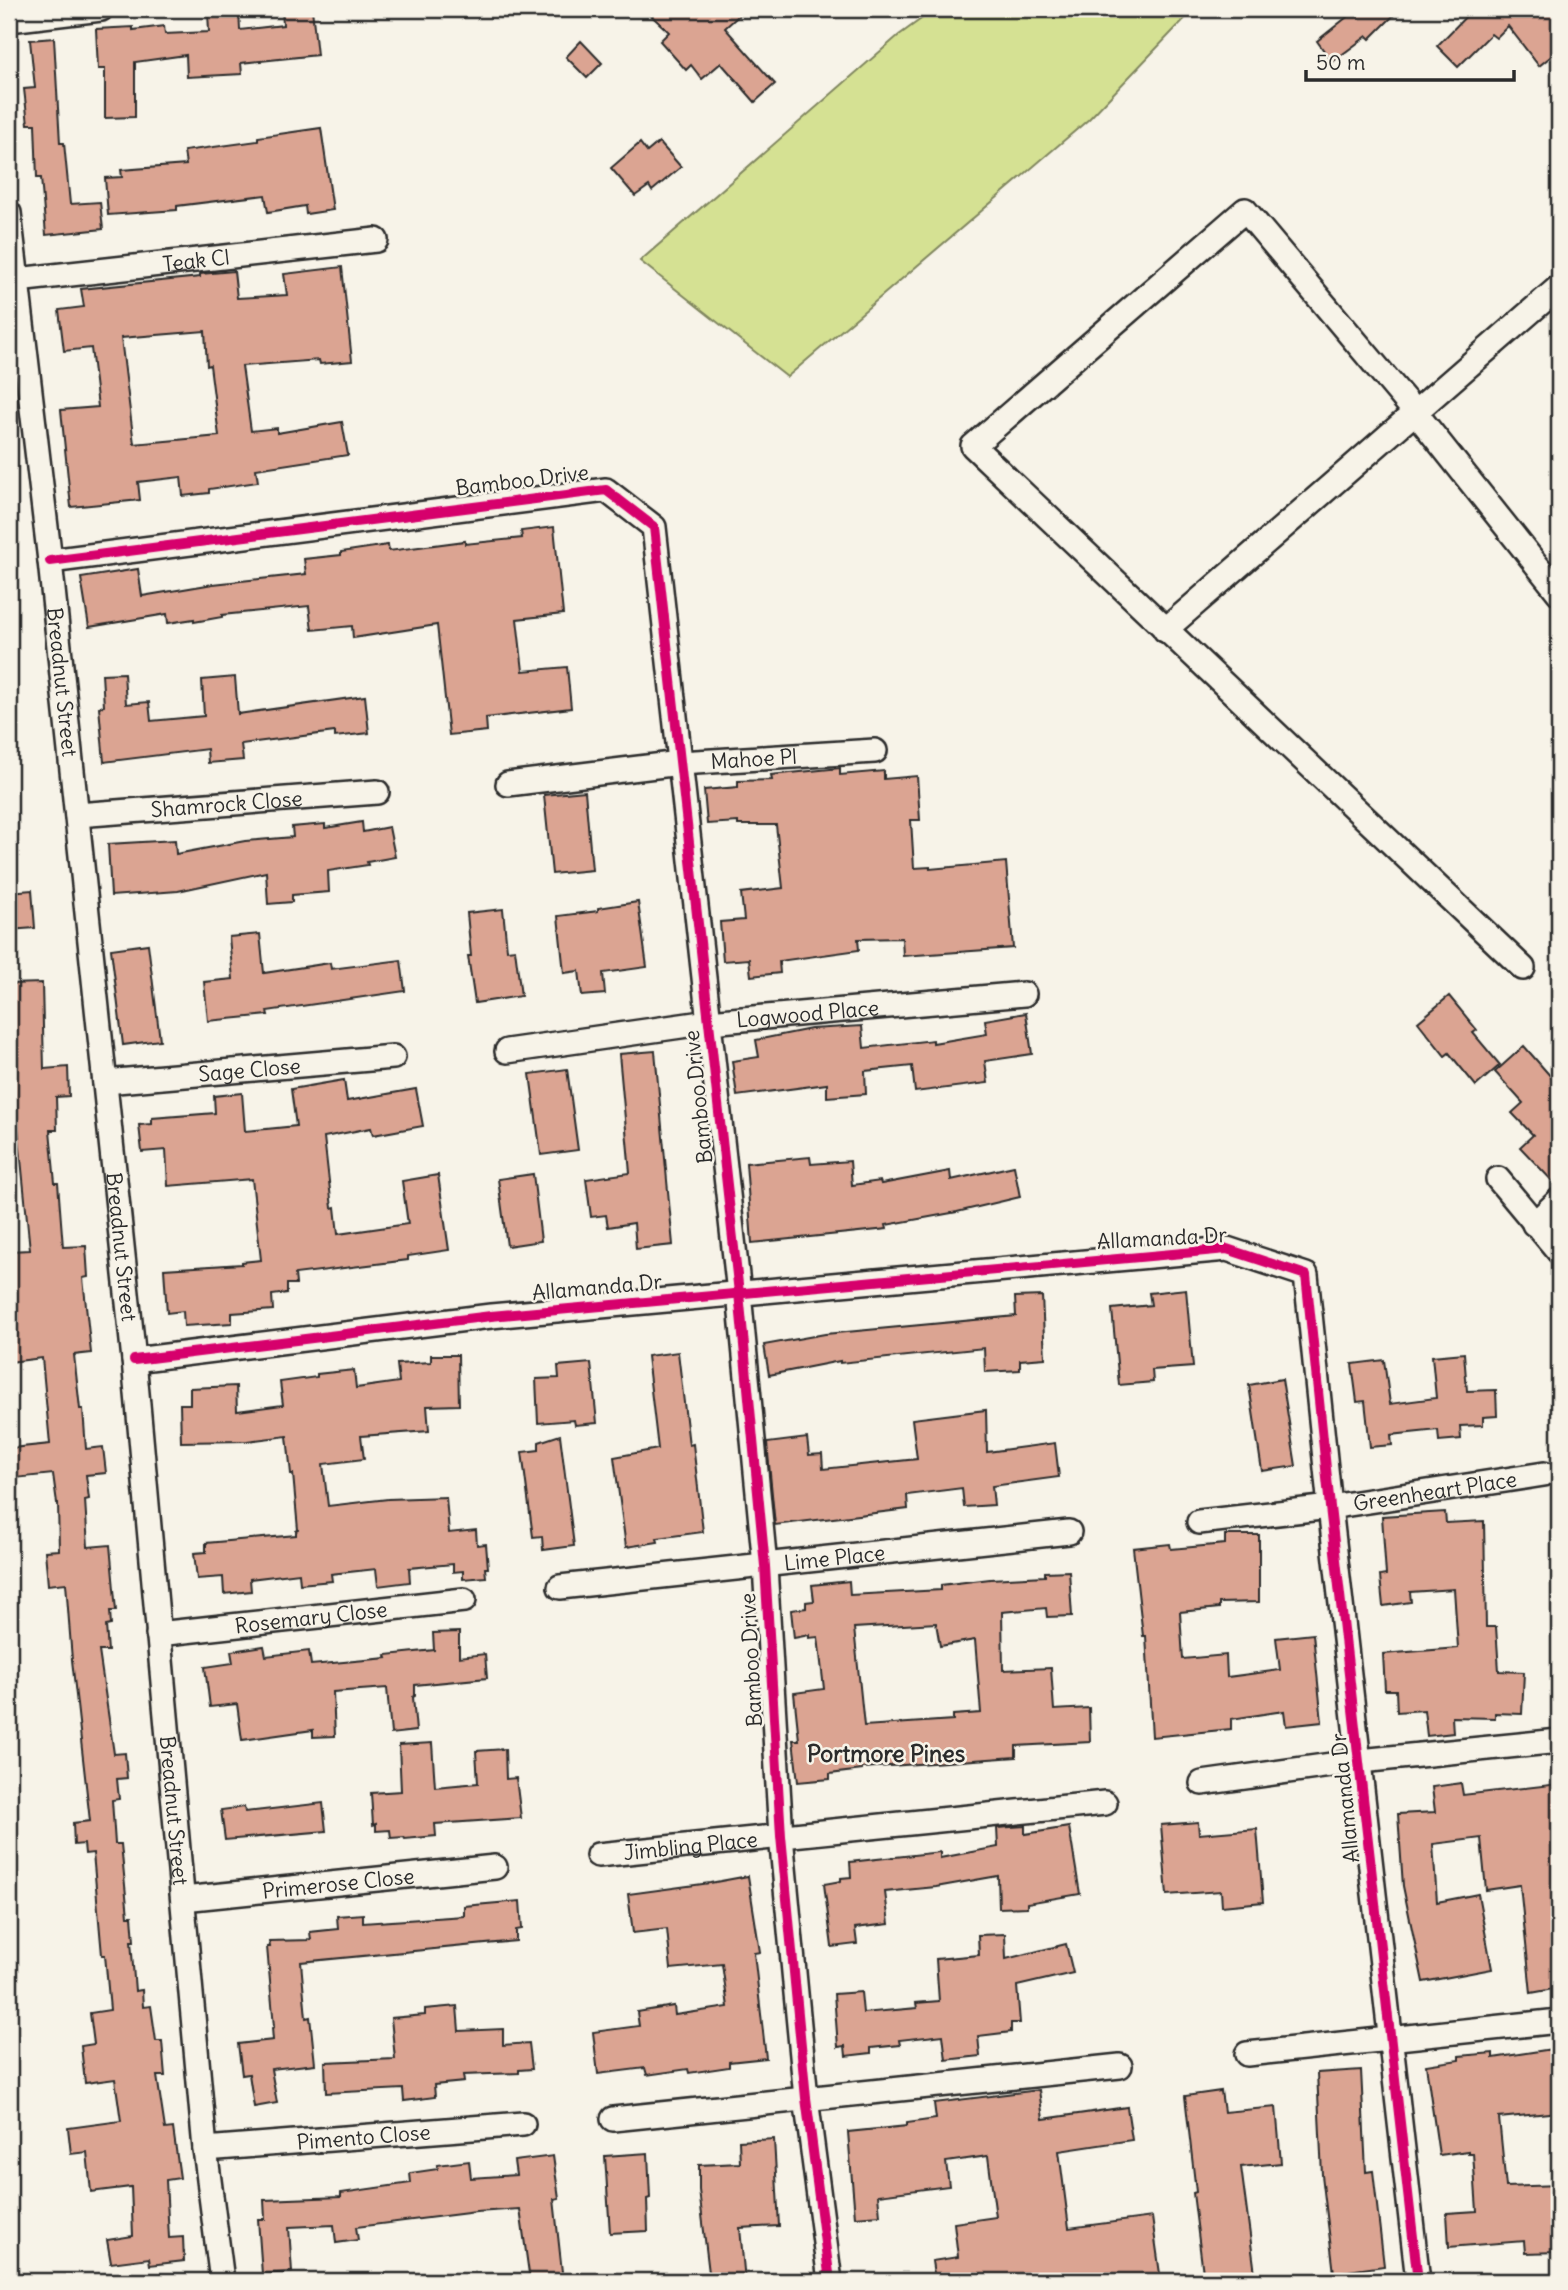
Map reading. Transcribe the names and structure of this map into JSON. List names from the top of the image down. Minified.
{"streets":{"street":["Teak Cl","Bamboo Drive","Breadnut Street","Mahoe Pl","Shamrock Close","Logwood Place","Sage Close","Allamanda Dr","Greenheart Place","Lime Place","Rosemary Close","Jimbling Place","Primerose Close","Pimento Close"]},"crossings":[["Teak Cl","Breadnut Street"],["Bamboo Drive","Breadnut Street"],["Bamboo Drive","Mahoe Pl"],["Bamboo Drive","Logwood Place"],["Bamboo Drive","Allamanda Dr"],["Bamboo Drive","Lime Place"],["Bamboo Drive","Jimbling Place"],["Breadnut Street","Shamrock Close"],["Breadnut Street","Sage Close"],["Breadnut Street","Allamanda Dr"],["Breadnut Street","Rosemary Close"],["Breadnut Street","Primerose Close"],["Breadnut Street","Pimento Close"],["Allamanda Dr","Greenheart Place"]],"districts":["Portmore Pines"],"scale_bar":"50 m"}
